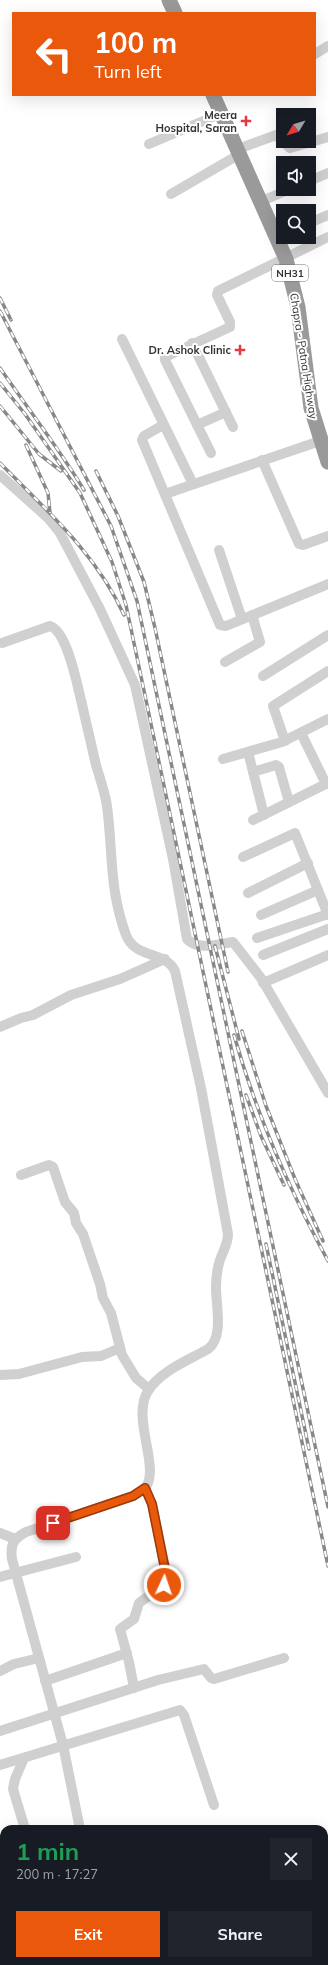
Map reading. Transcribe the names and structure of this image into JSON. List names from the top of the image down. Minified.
{"streets":{"highway":["NH31","Chapra - Patna Highway"]},"places":{"health":["Meera Hospital, Saran","Dr. Ashok Clinic"]},"north":"bottom left","page":{"turn":["100 m","Turn left"],"heading":["1 min","200 m · 17:27"],"buttons":["Exit","Share"]}}
